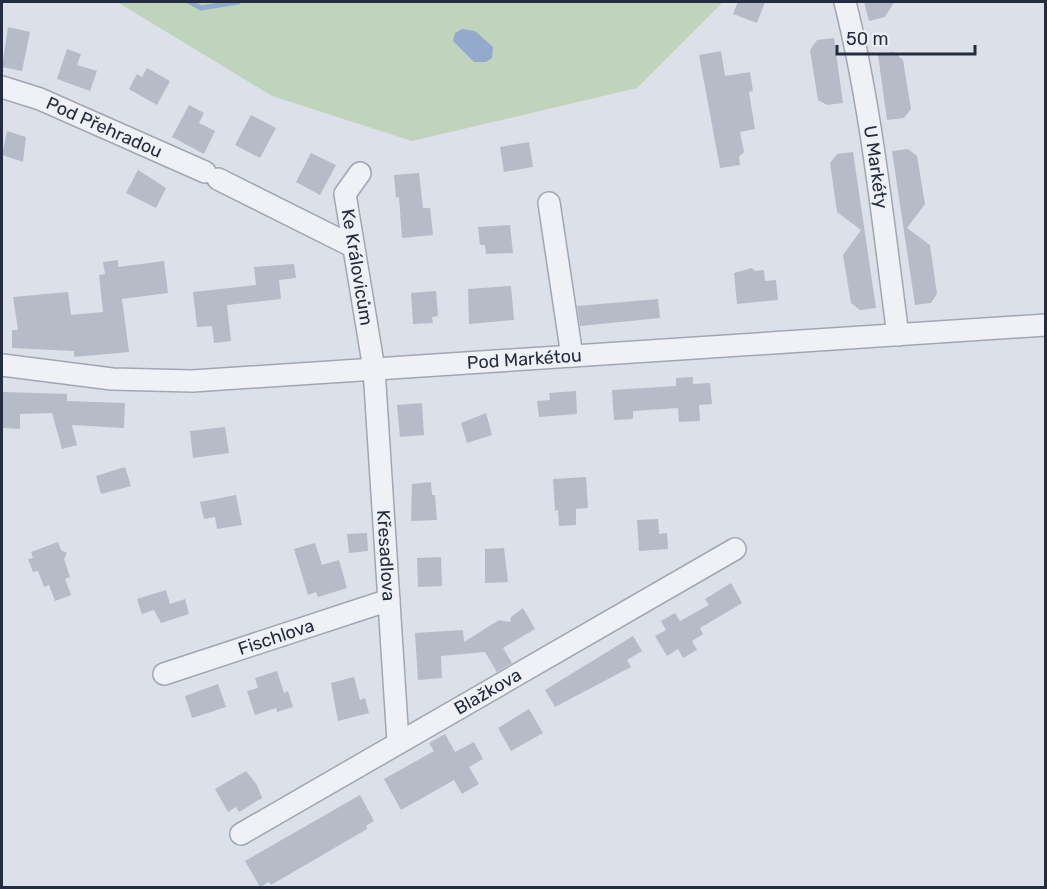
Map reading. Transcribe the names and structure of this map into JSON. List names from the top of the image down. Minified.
{"streets":{"street":["Pod Přehradou","U Markéty","Ke Královicům","Pod Markétou","Křesadlova","Fischlova","Blažkova"]},"crossings":[["Pod Přehradou","Ke Královicům"],["U Markéty","Pod Markétou"],["Ke Královicům","Pod Markétou"],["Ke Královicům","Křesadlova"],["Pod Markétou","Křesadlova"],["Křesadlova","Fischlova"],["Křesadlova","Blažkova"]],"scale_bar":"50 m"}
